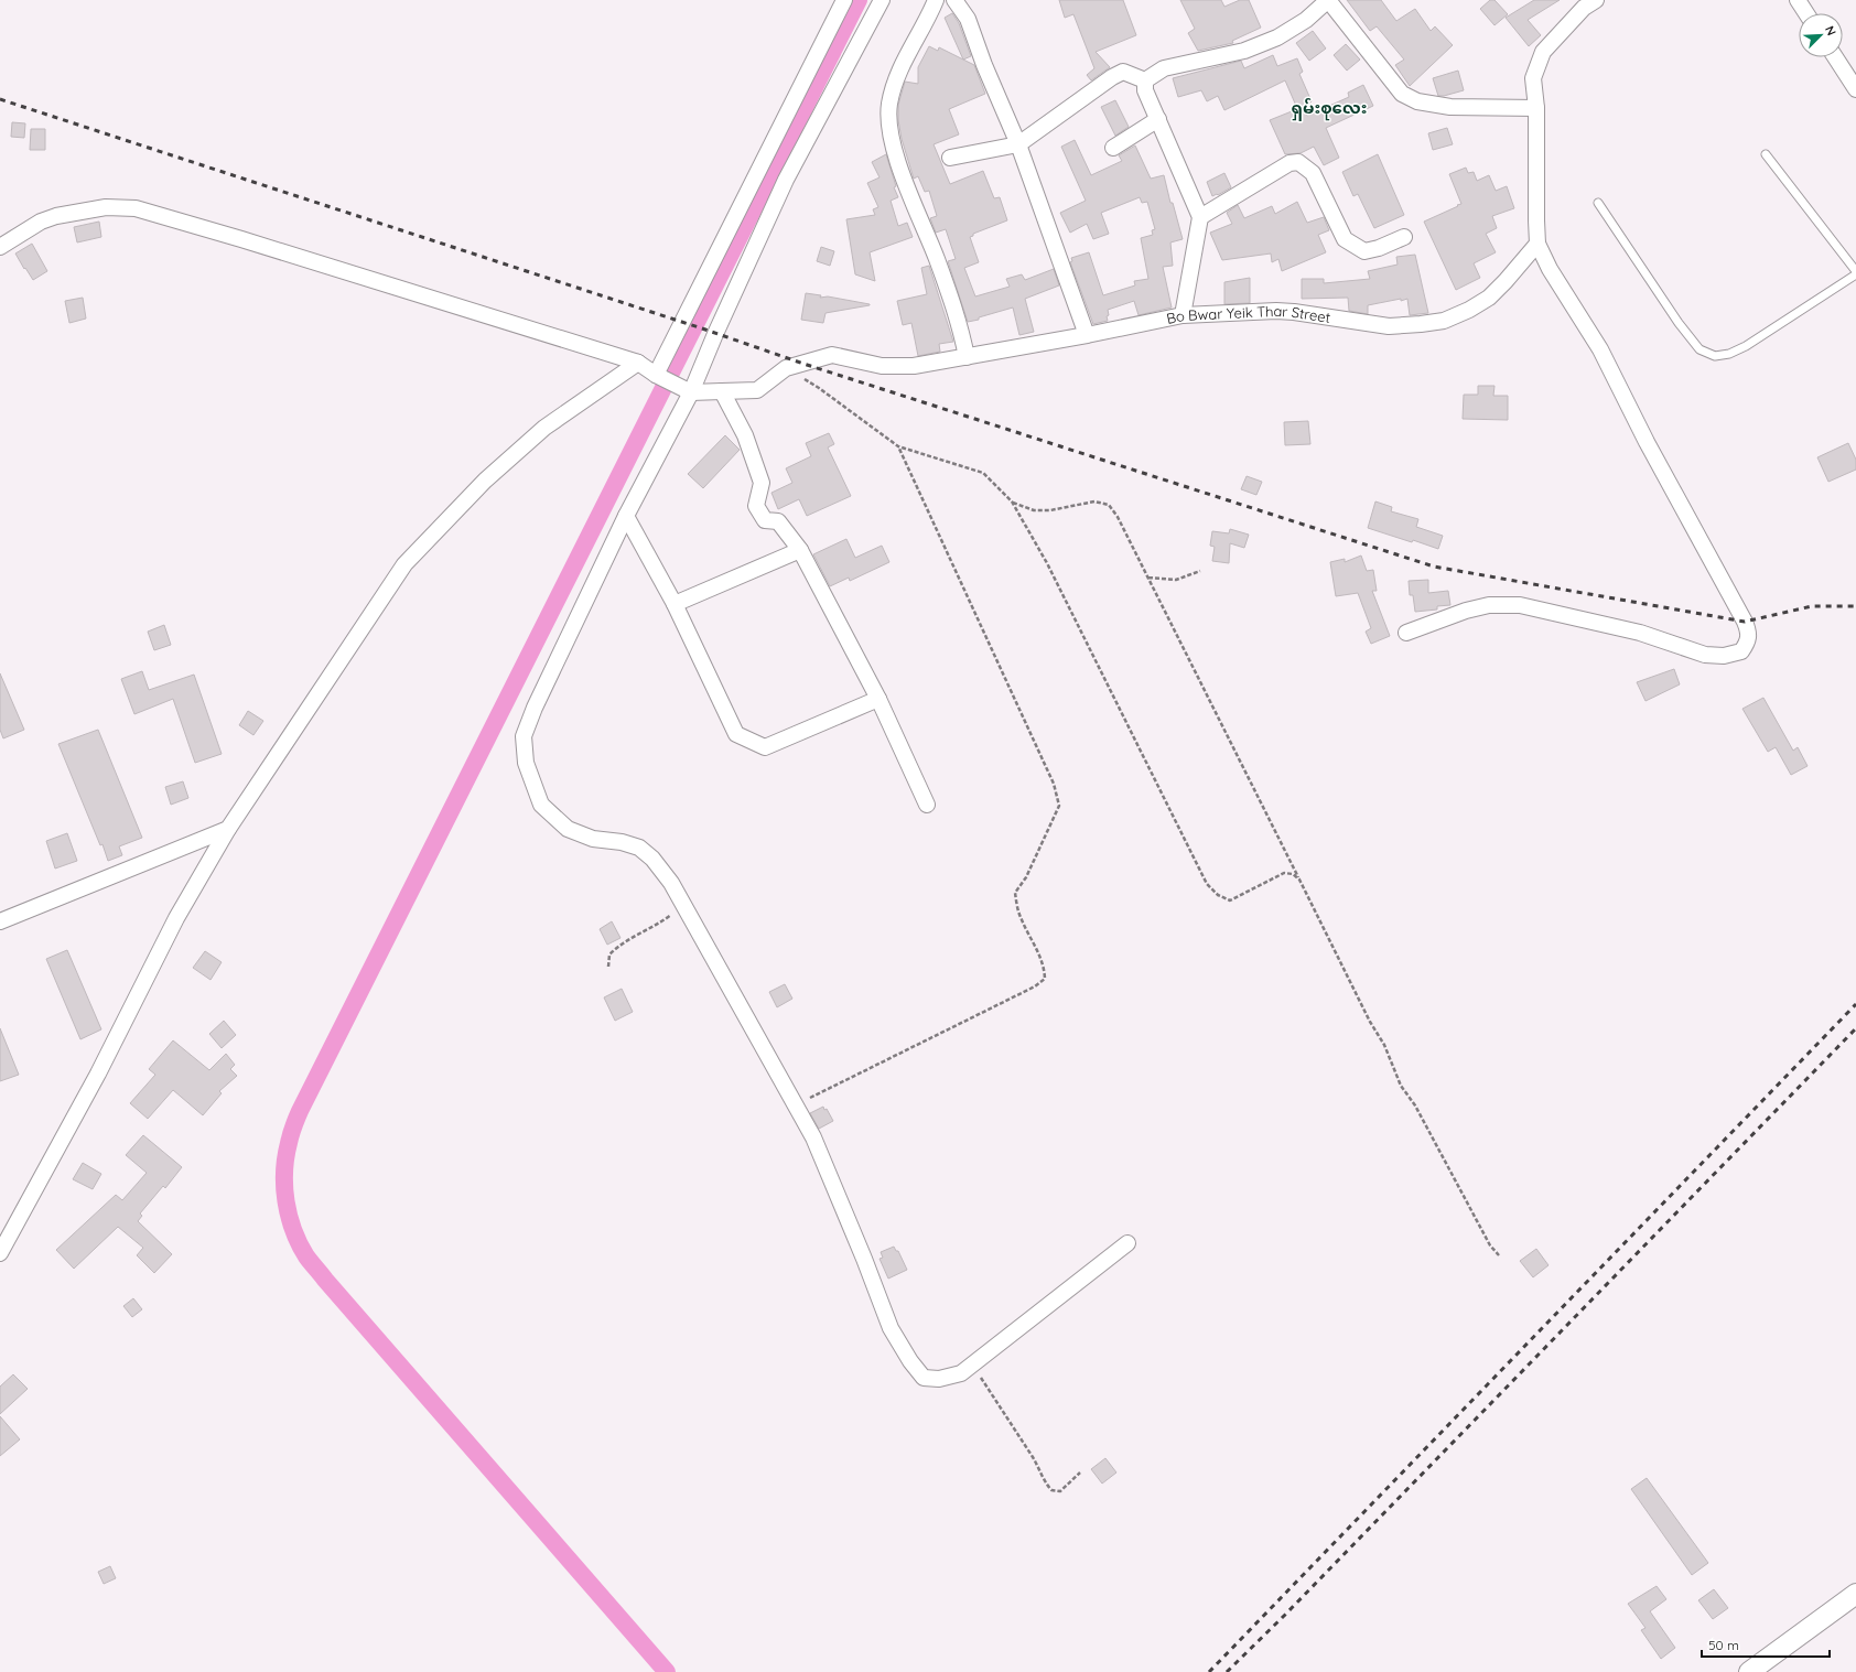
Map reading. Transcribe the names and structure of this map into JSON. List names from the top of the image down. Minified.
{"streets":{"street":["Bo Bwar Yeik Thar Street"]},"districts":["ရှမ်းစုလေး"],"scale_bar":"50 m","north":"top right"}
